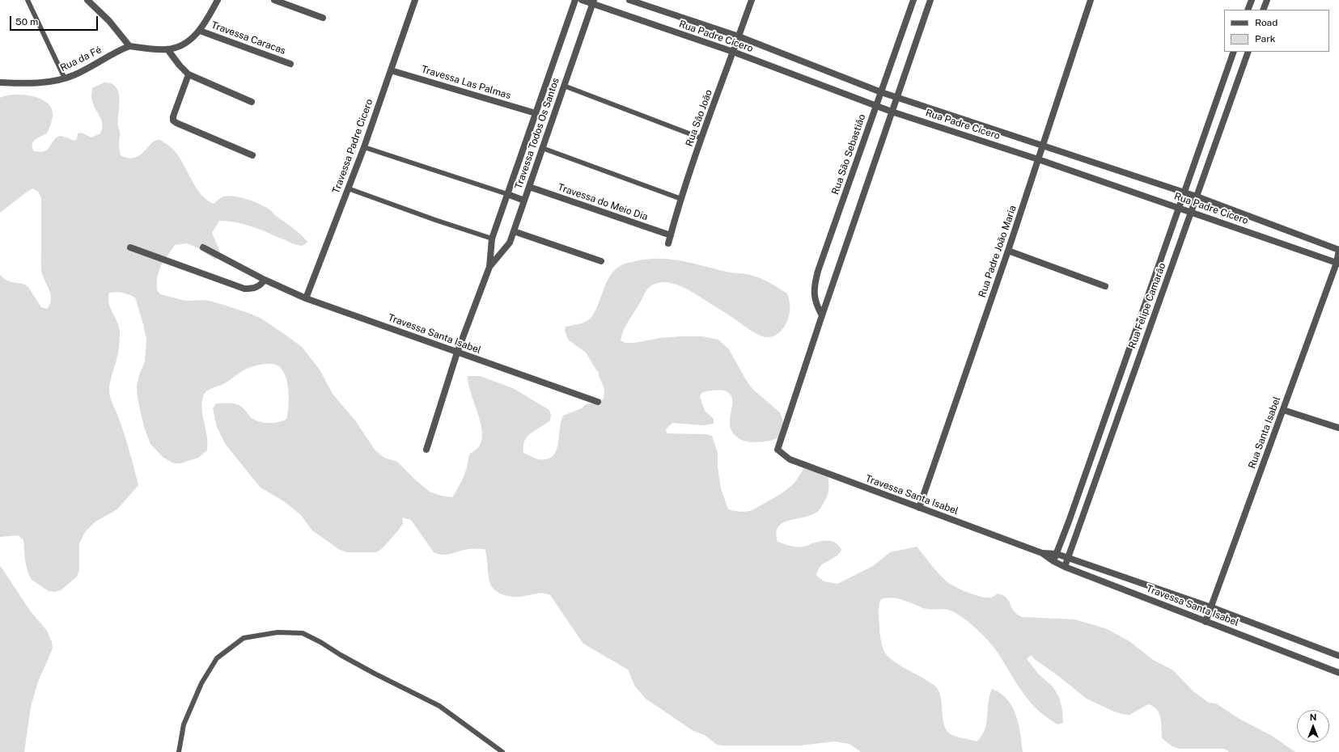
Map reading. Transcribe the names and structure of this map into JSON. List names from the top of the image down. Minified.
{"streets":{"street":["Rua Padre Cícero","Travessa Caracas","Rua da Fé","Travessa Las Palmas","Rua São João","Travessa Todos Os Santos","Travessa Padre Cicero","Rua São Sebastião","Travessa do Meio Dia","Rua Padre João Maria","Rua Felipe Camarão","Travessa Santa Isabel","Rua Santa Isabel"]},"crossings":[["Rua Padre Cícero","Rua São João"],["Rua Padre Cícero","Travessa Todos Os Santos"],["Rua Padre Cícero","Rua São Sebastião"],["Rua Padre Cícero","Rua Padre João Maria"],["Rua Padre Cícero","Rua Felipe Camarão"],["Rua Padre Cícero","Rua Santa Isabel"],["Travessa Caracas","Rua da Fé"],["Travessa Las Palmas","Travessa Todos Os Santos"],["Travessa Las Palmas","Travessa Padre Cicero"],["Rua São João","Travessa do Meio Dia"],["Travessa Todos Os Santos","Travessa do Meio Dia"],["Travessa Todos Os Santos","Travessa Santa Isabel"],["Travessa Padre Cicero","Travessa Santa Isabel"],["Rua São Sebastião","Travessa Santa Isabel"],["Rua Padre João Maria","Travessa Santa Isabel"],["Rua Felipe Camarão","Travessa Santa Isabel"],["Travessa Santa Isabel","Rua Santa Isabel"]],"legend":["Road","Park"],"scale_bar":"50 m","north":"top"}
